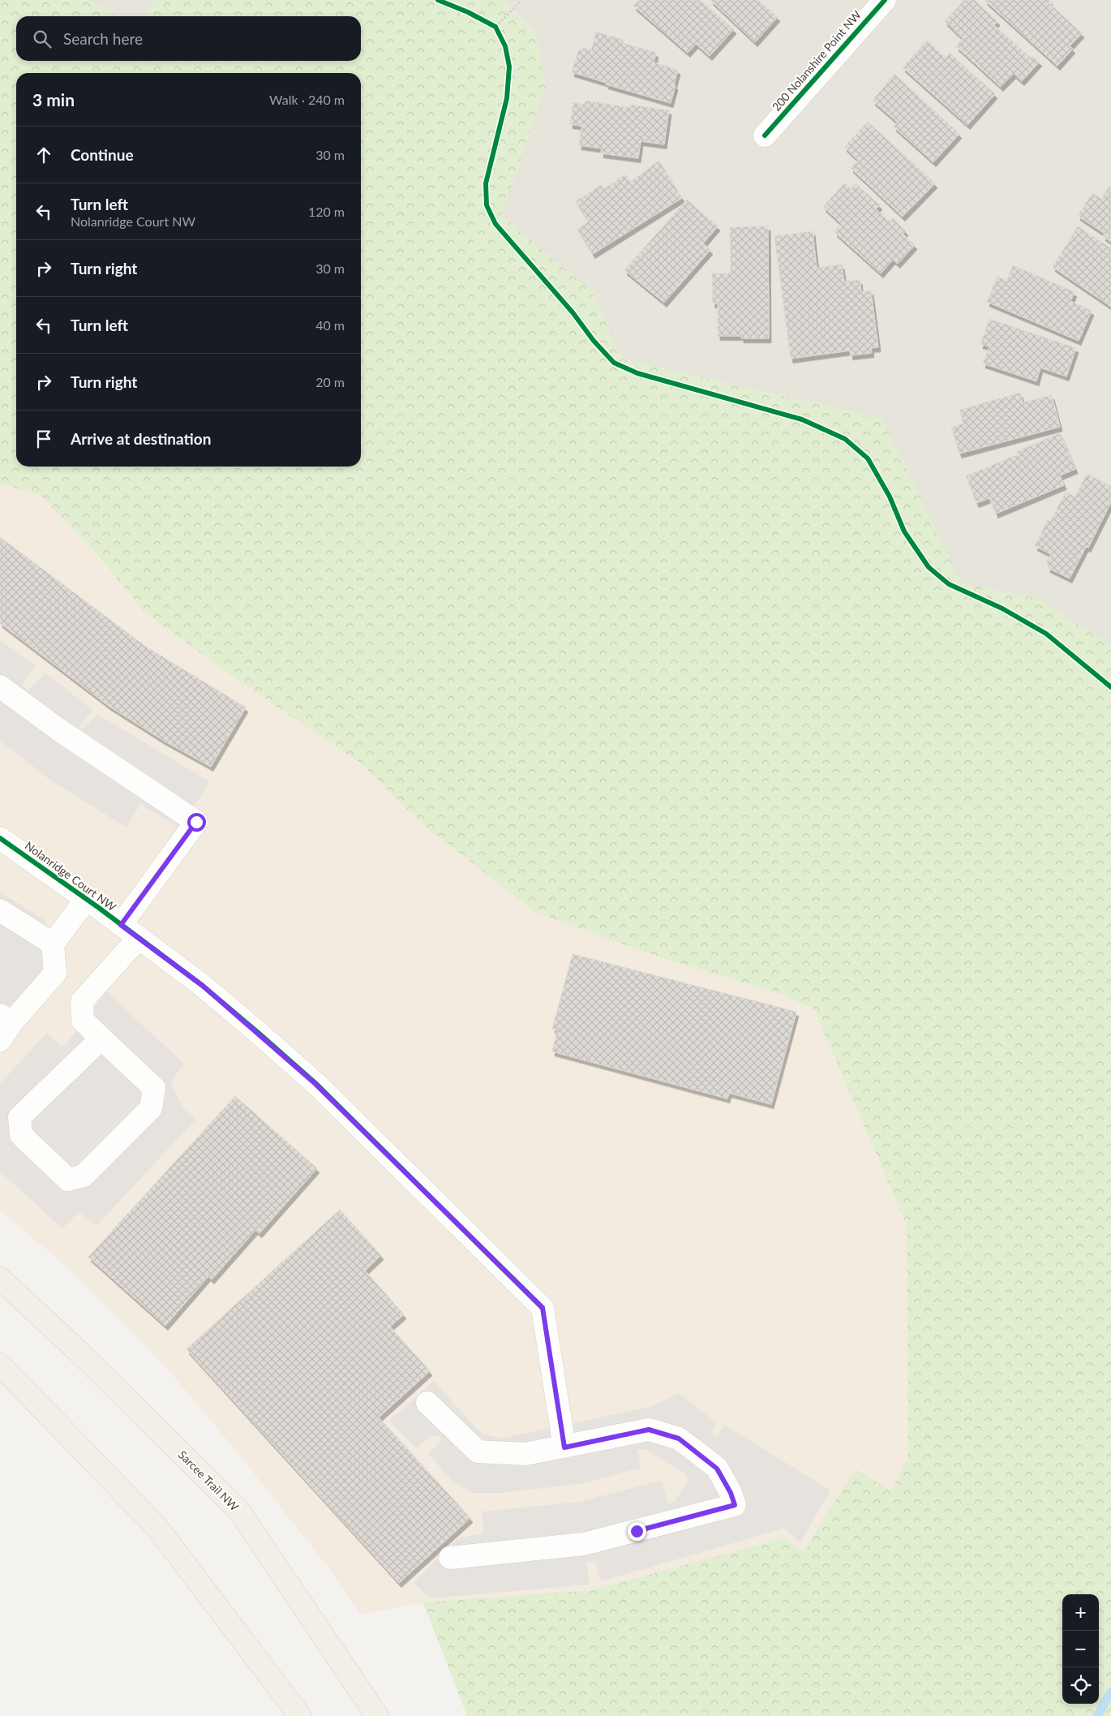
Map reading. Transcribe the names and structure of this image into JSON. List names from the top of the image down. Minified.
{"streets":{"main road":["Sarcee Trail NW"],"street":["200 Nolanshire Point NW","Nolanridge Court NW"]},"page":{"search":"Search here","heading":["3 min","Walk · 240 m"],"list":[["Continue","30 m"],["Turn left","Nolanridge Court NW","120 m"],["Turn right","30 m"],["Turn left","40 m"],["Turn right","20 m"],"Arrive at destination"],"map_buttons":["+","−"]}}
